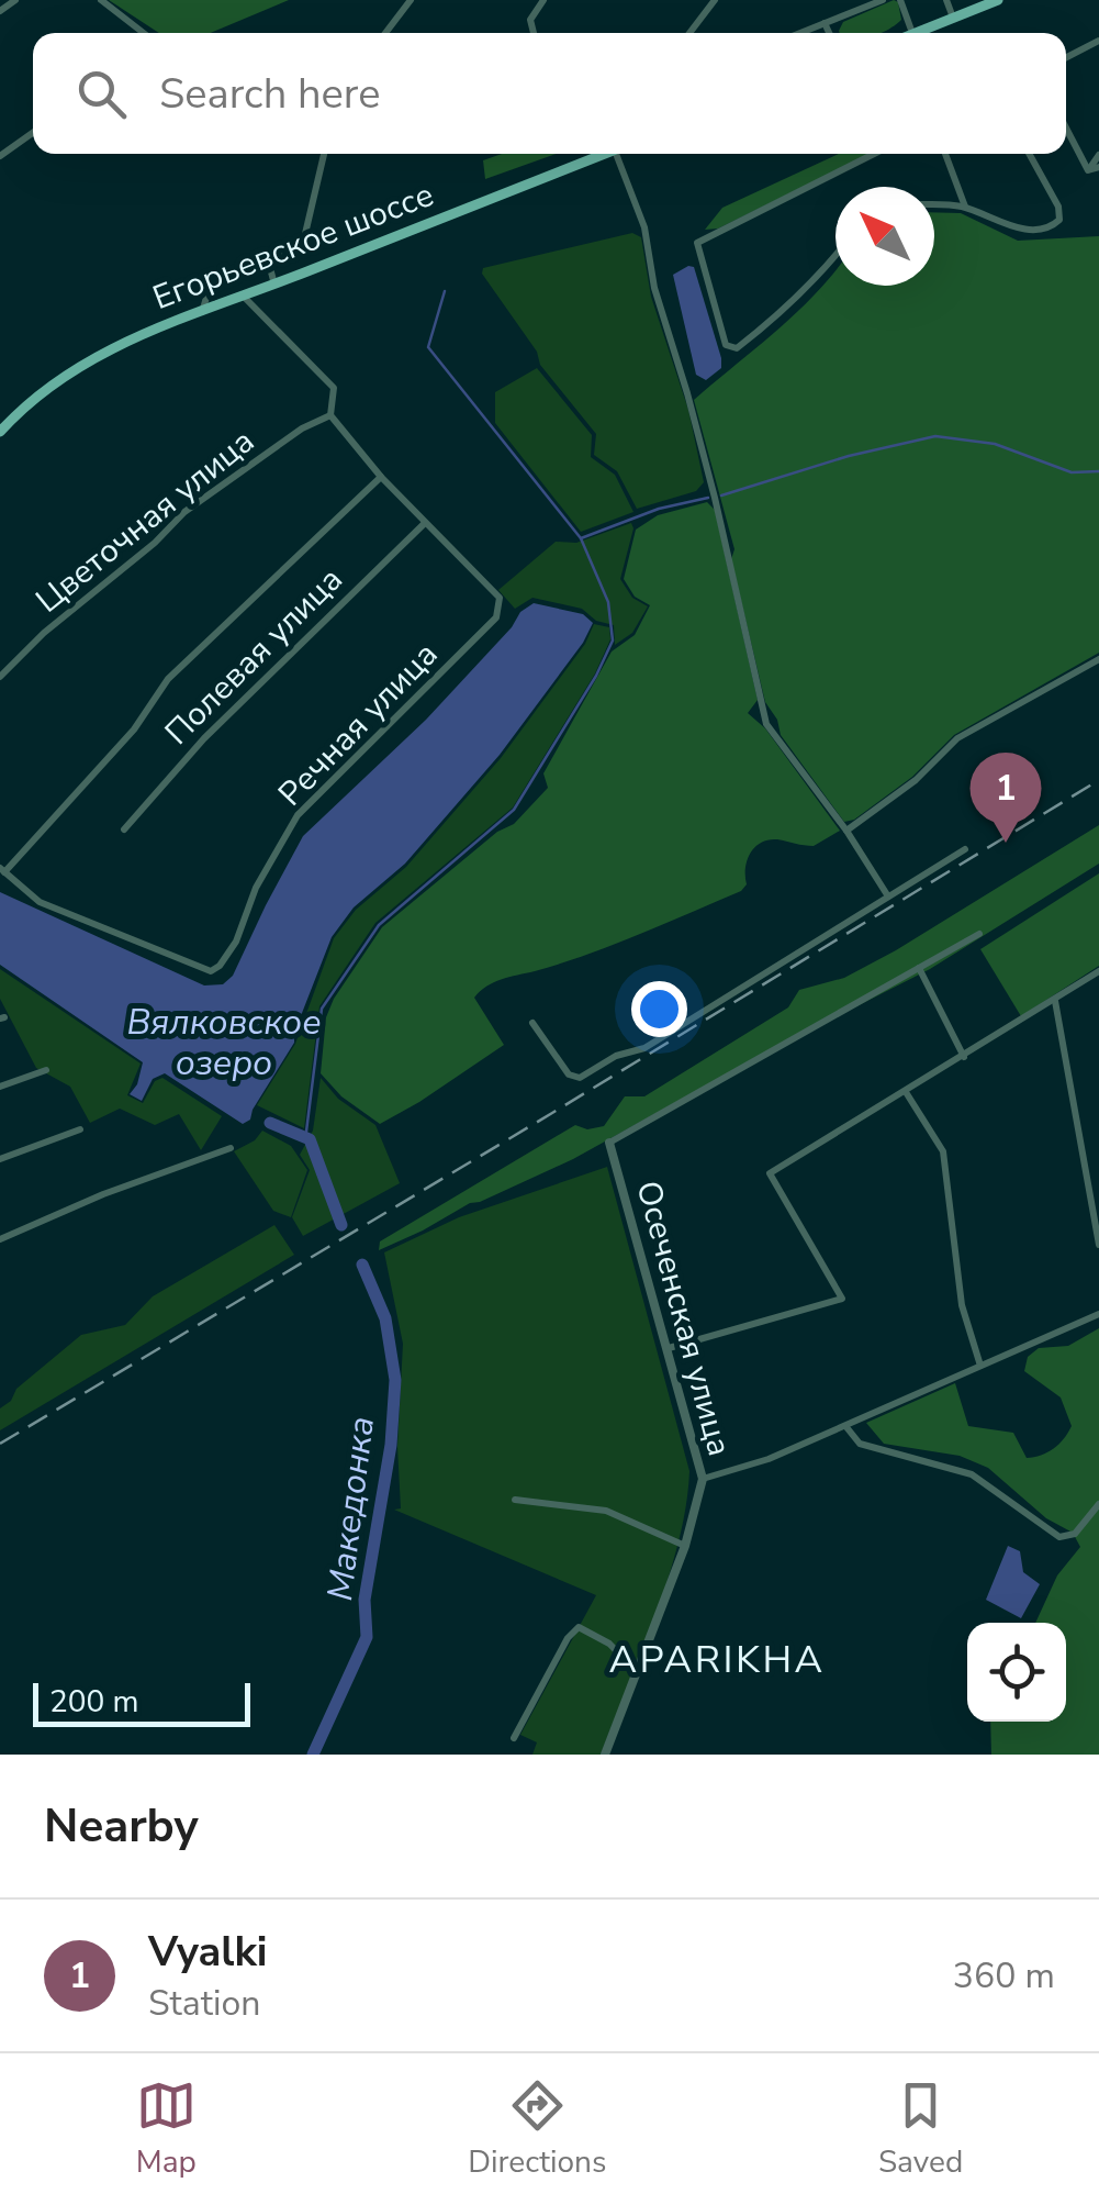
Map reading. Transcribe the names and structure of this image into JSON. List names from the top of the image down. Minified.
{"streets":{"main road":["Егорьевское шоссе"],"street":["Цветочная улица","Полевая улица","Речная улица","Осеченская улица"]},"crossings":[["Полевая улица","Речная улица"]],"districts":["APARIKHA"],"water":["Вялковское озеро","Македонка"],"scale_bar":"200 m","north":"top left","page":{"search":"Search here","pins":"1","scale":"200 m","heading":"Nearby","list":[{"mark":"1","name":"Vyalki","note":"Station","value":"360 m"}],"nav":["Map","Directions","Saved"]}}
